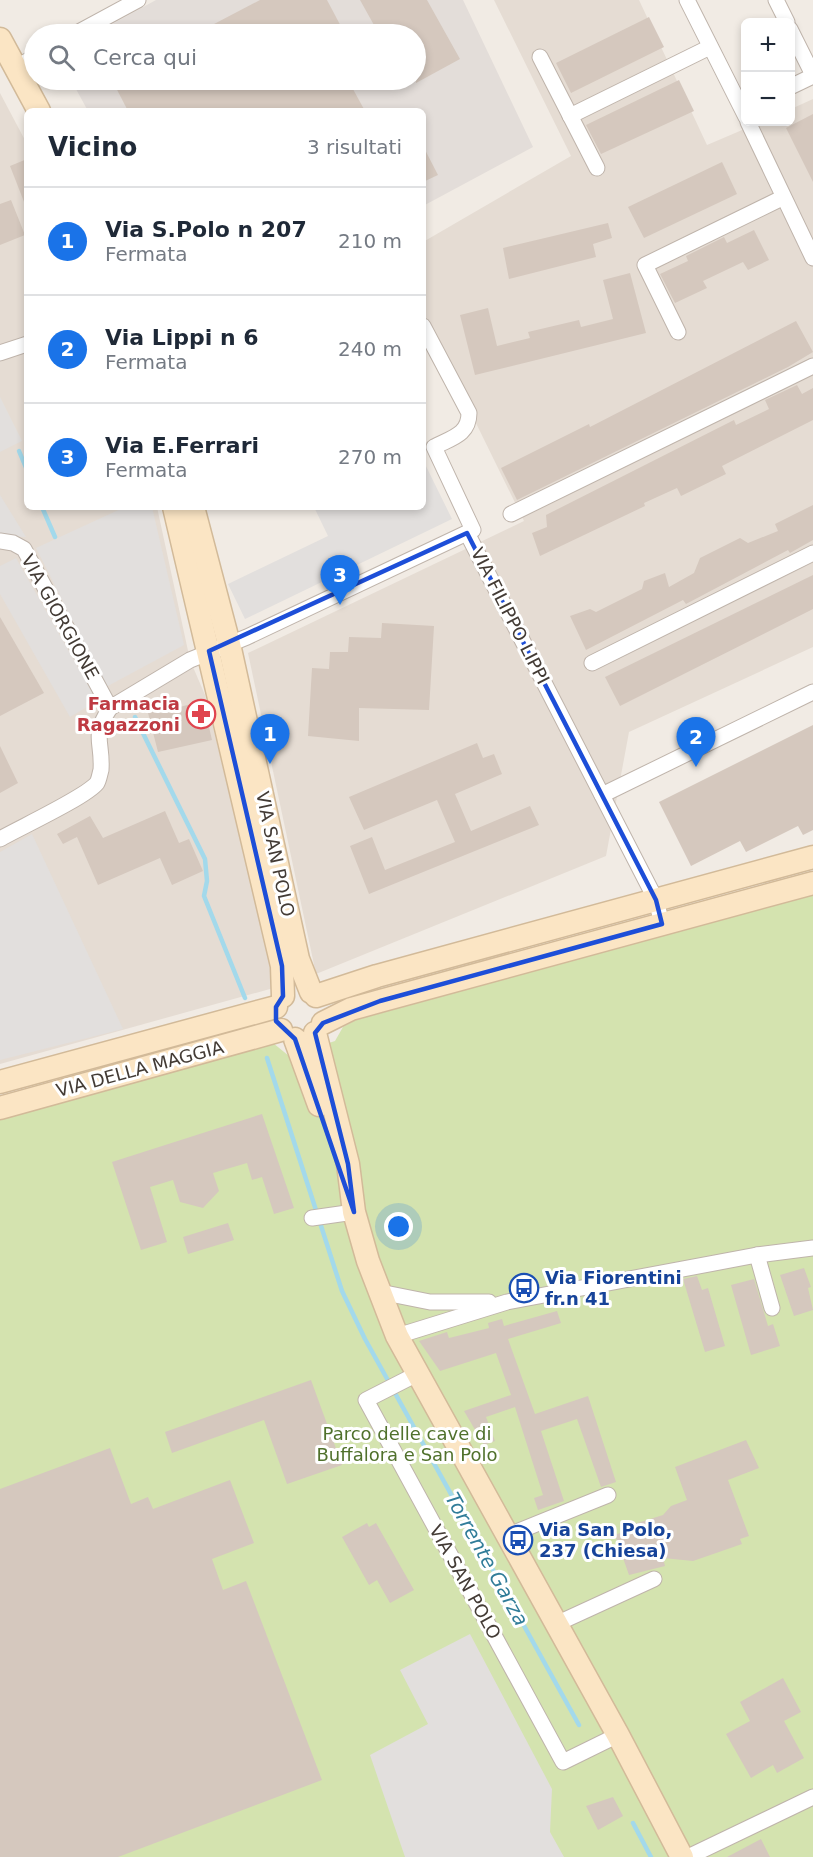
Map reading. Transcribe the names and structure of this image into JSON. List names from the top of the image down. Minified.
{"streets":{"main road":["VIA SAN POLO","VIA DELLA MAGGIA"],"street":["VIA FILIPPO LIPPI","VIA GIORGIONE"]},"crossings":[["VIA FILIPPO LIPPI","VIA DELLA MAGGIA"],["VIA SAN POLO","VIA DELLA MAGGIA"]],"water":["Torrente Garza"],"parks":["Parco delle cave di Buffalora e San Polo"],"places":{"pharmacy":["Farmacia Ragazzoni"],"bus stop":["Via Fiorentini fr.n 41","Via San Polo, 237 (Chiesa)"]},"page":{"map_buttons":["+","−"],"search":"Cerca qui","heading":["Vicino","3 risultati"],"list":[{"mark":"1","name":"Via S.Polo n 207","note":"Fermata","value":"210 m"},{"mark":"2","name":"Via Lippi n 6","note":"Fermata","value":"240 m"},{"mark":"3","name":"Via E.Ferrari","note":"Fermata","value":"270 m"}],"pins":["3","1","2"]}}
